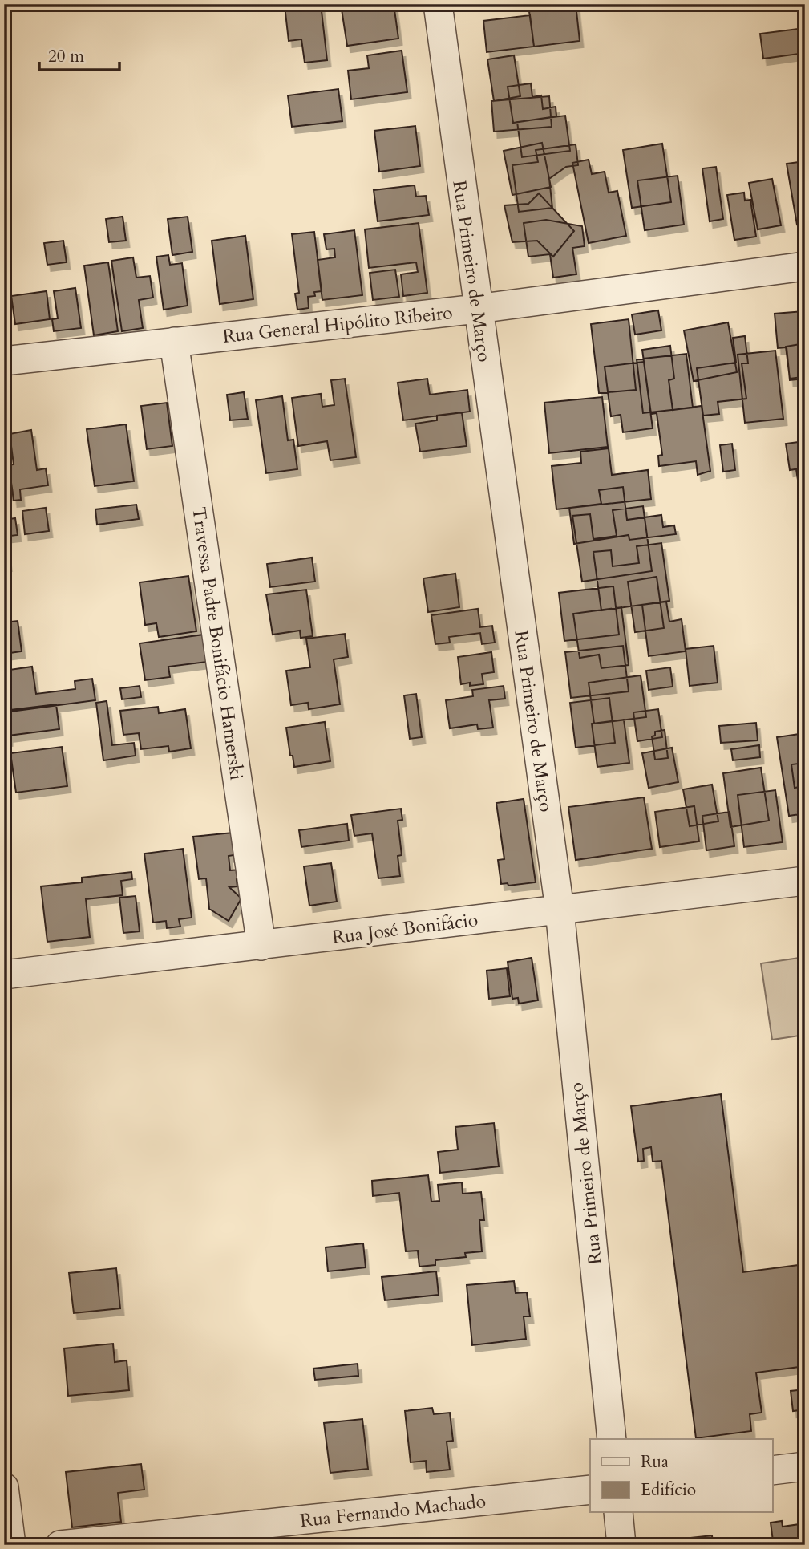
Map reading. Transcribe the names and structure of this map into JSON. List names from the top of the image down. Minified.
{"streets":{"street":["Rua Primeiro de Março","Rua General Hipólito Ribeiro","Travessa Padre Bonifácio Hamerski","Rua José Bonifácio","Rua Fernando Machado"]},"crossings":[["Rua Primeiro de Março","Rua General Hipólito Ribeiro"],["Rua Primeiro de Março","Rua José Bonifácio"],["Rua General Hipólito Ribeiro","Travessa Padre Bonifácio Hamerski"],["Travessa Padre Bonifácio Hamerski","Rua José Bonifácio"]],"legend":["Rua","Edifício"],"scale_bar":"20 m"}
